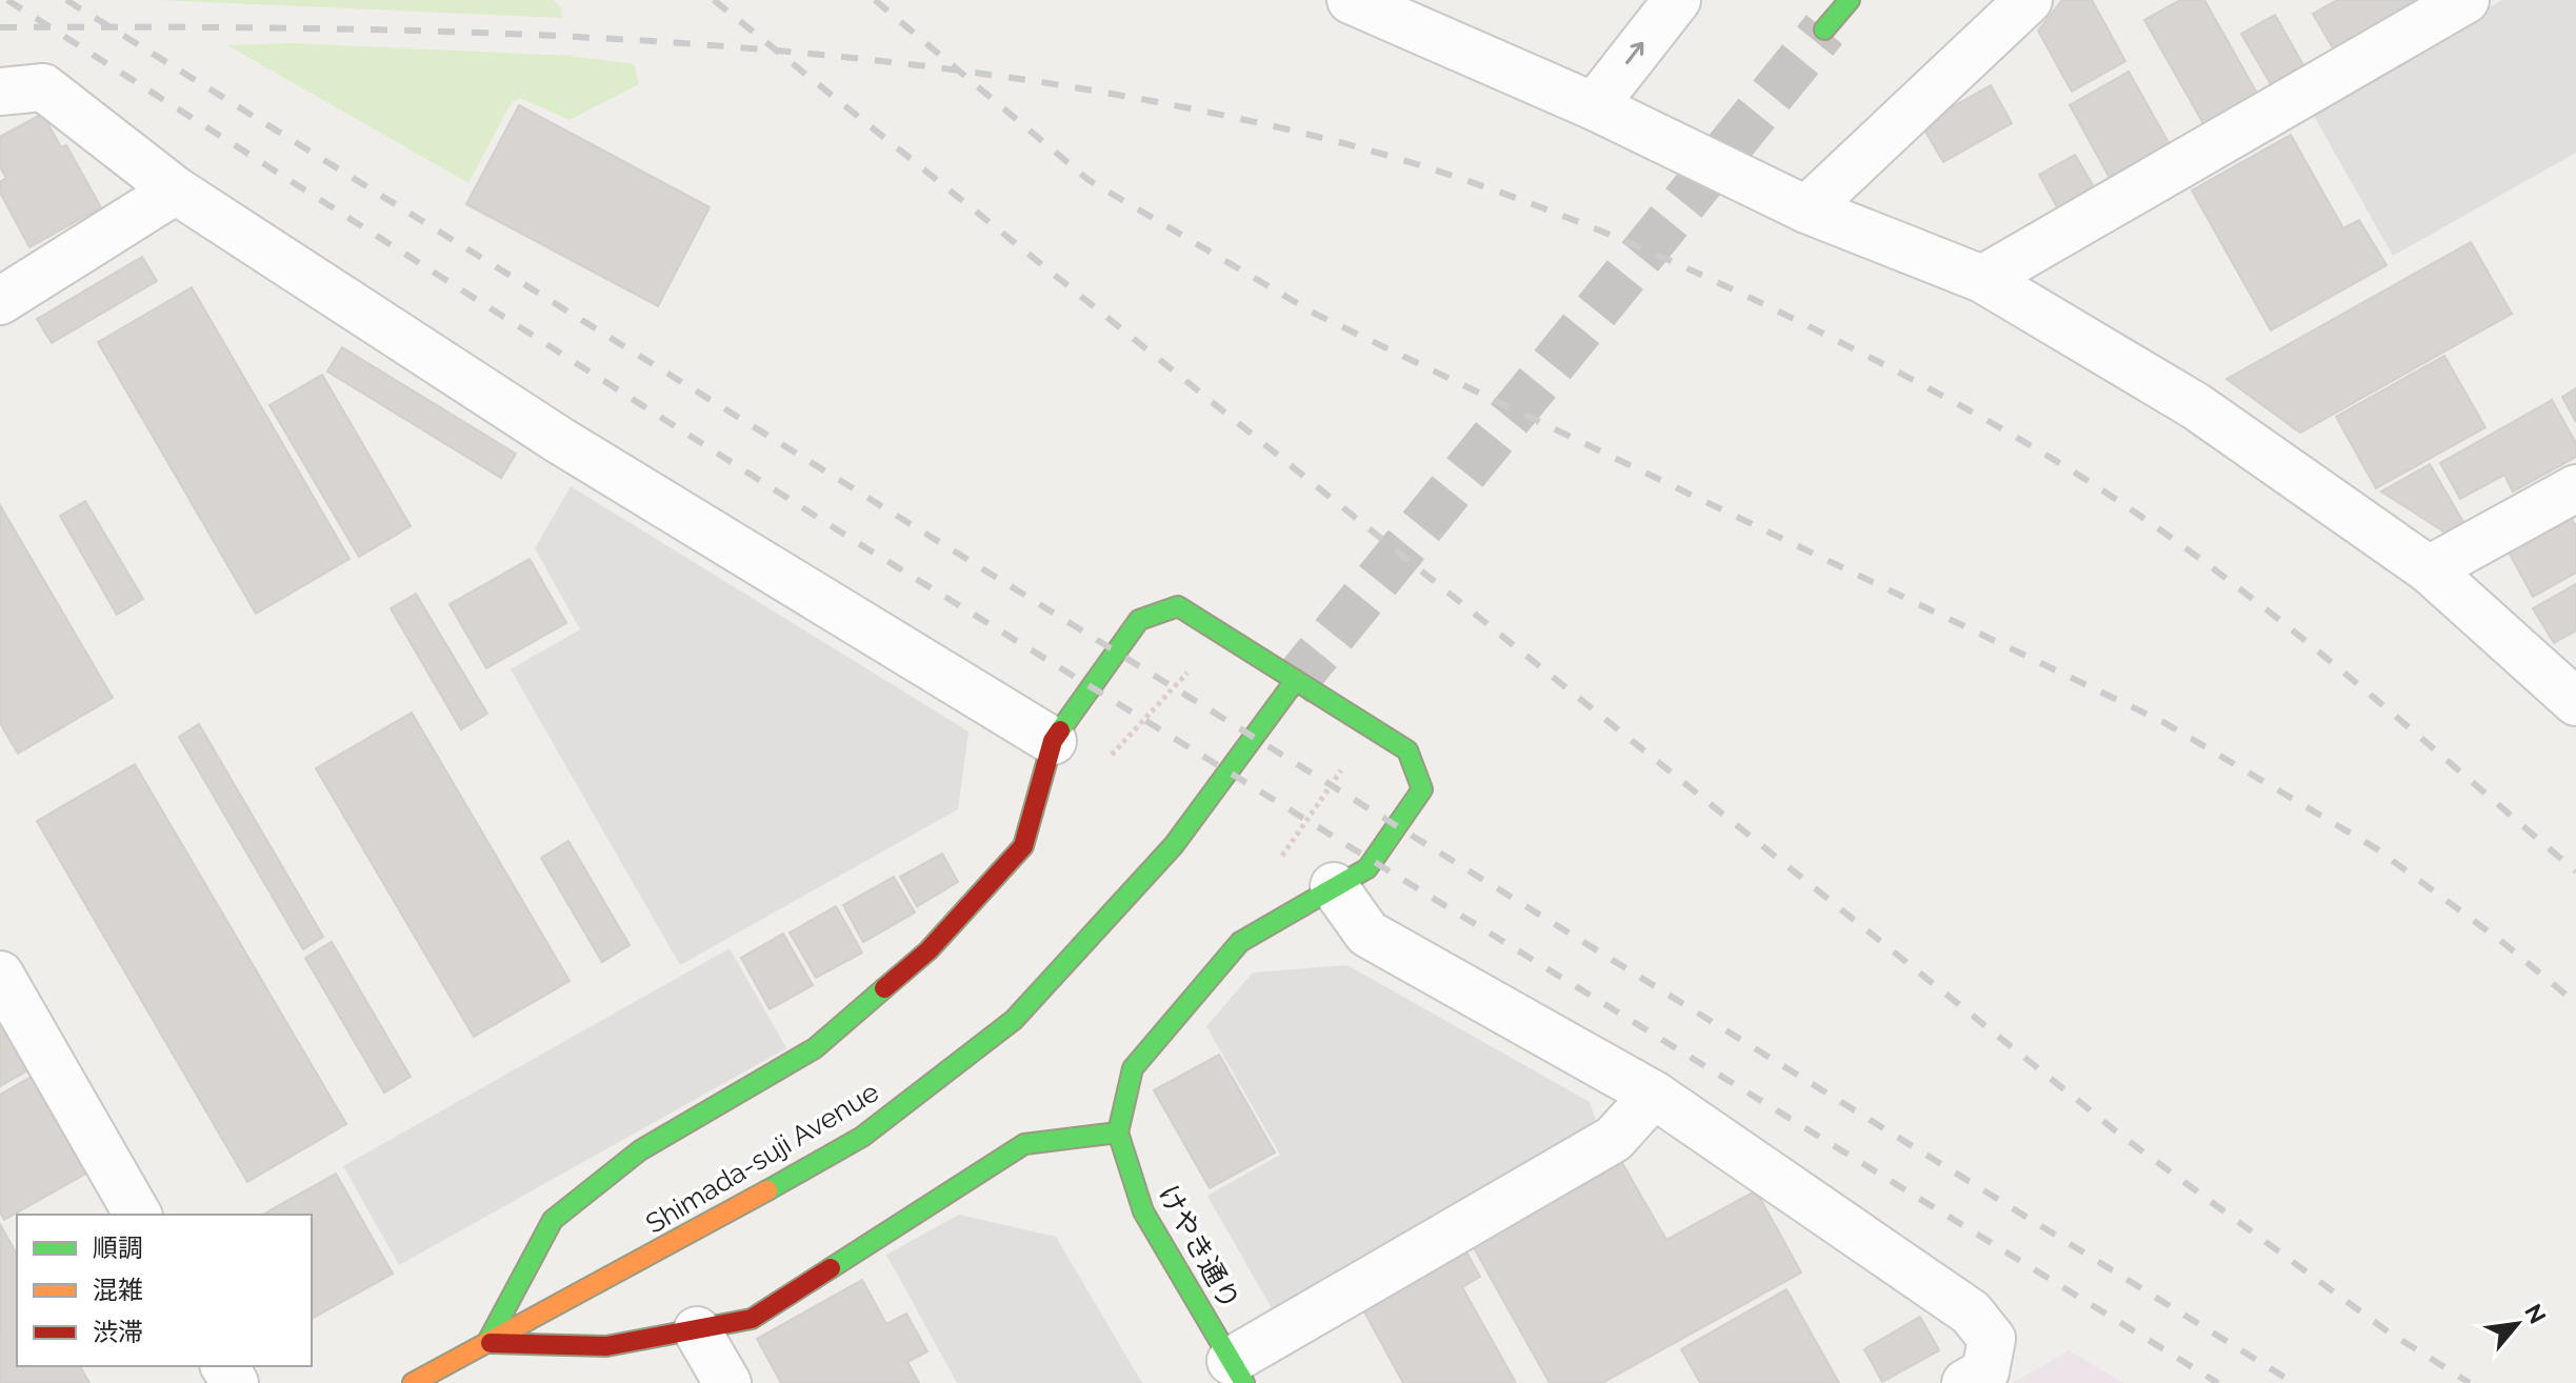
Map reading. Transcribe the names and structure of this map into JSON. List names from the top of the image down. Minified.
{"streets":{"street":["Shimada-suji Avenue","けやき通り"]},"legend":["順調","混雑","渋滞"],"north":"top right"}
